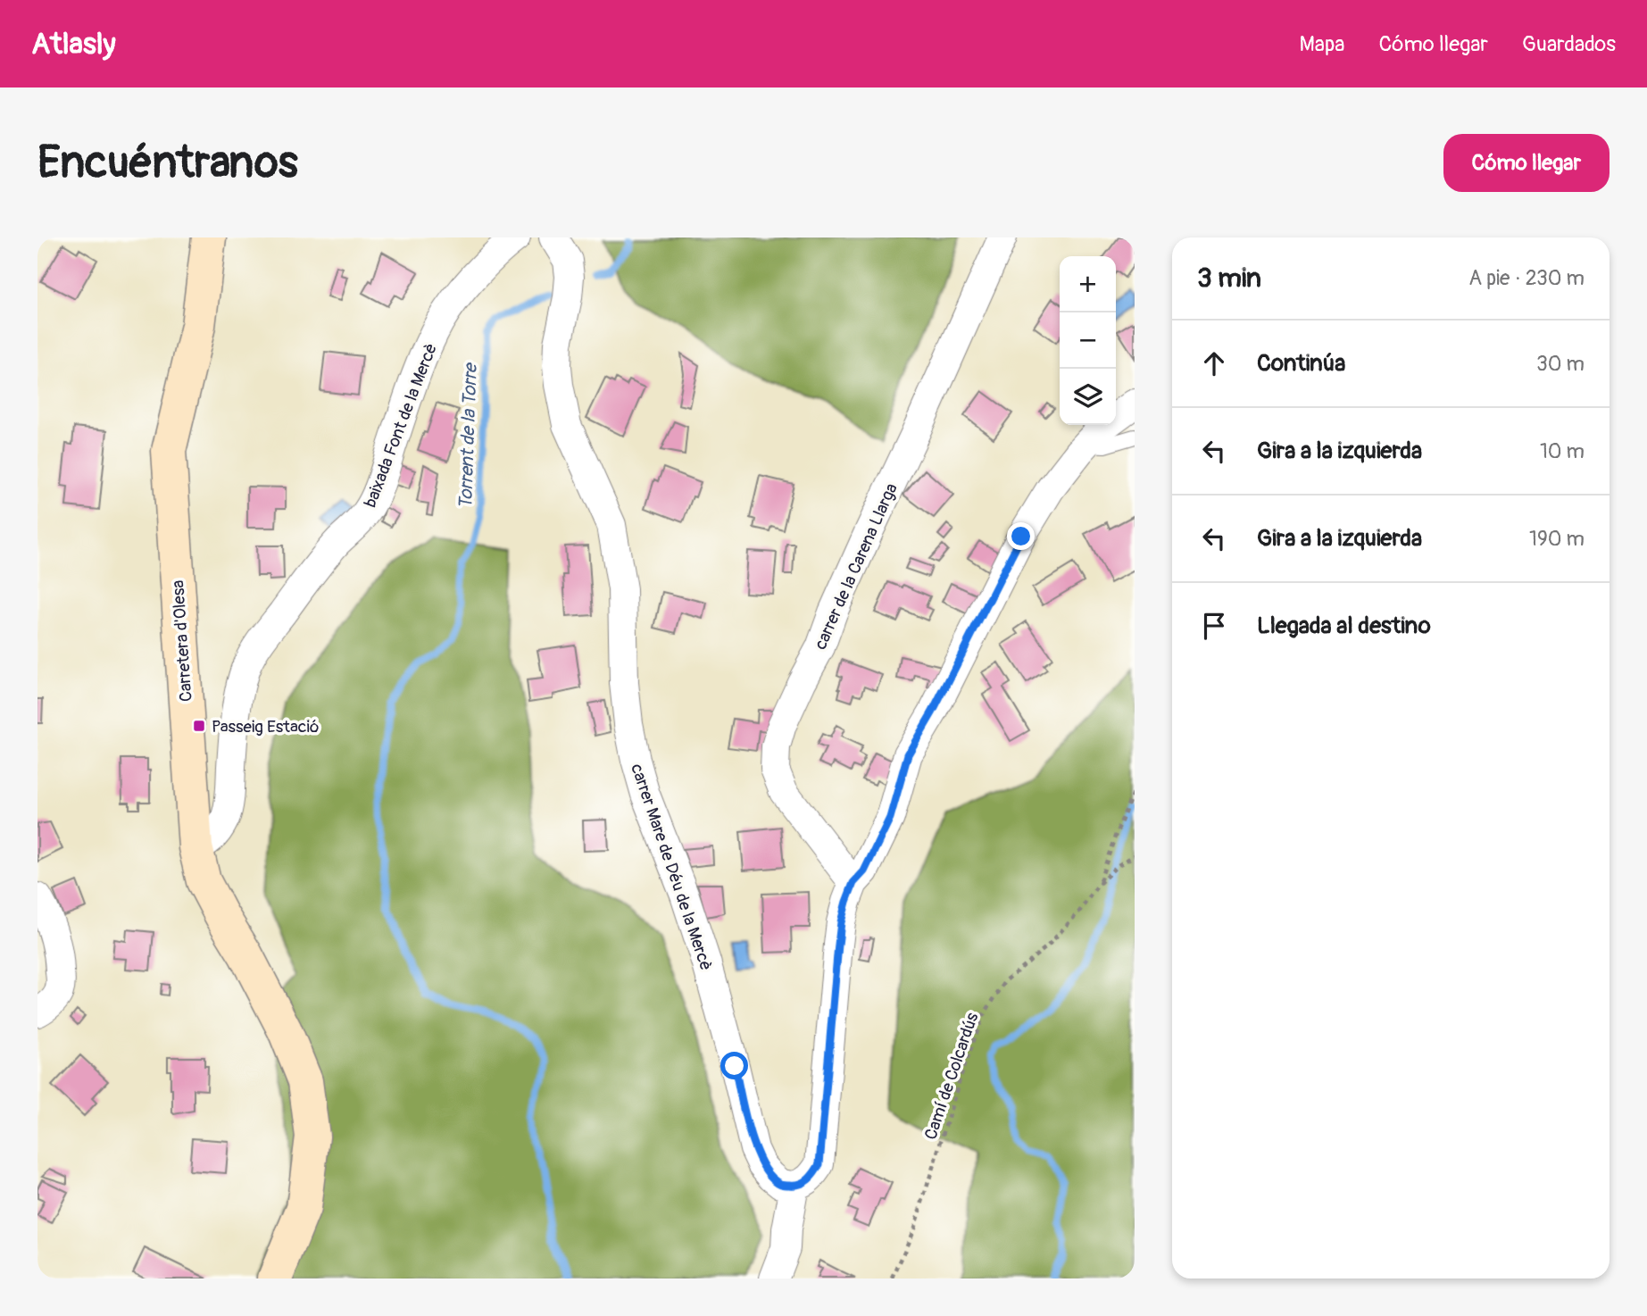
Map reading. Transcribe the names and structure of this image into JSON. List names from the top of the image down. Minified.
{"streets":{"street":["baixada Font de la Mercè","carrer de la Carena Llarga","Carretera d'Olesa","carrer Mare de Déu de la Mercè"],"path":["Camí de Colcardús"]},"crossings":[["baixada Font de la Mercè","Carretera d'Olesa"]],"water":["Torrent de la Torre"],"places":{"transit":["Passeig Estació"]},"page":{"header":"Atlasly","nav":["Mapa","Cómo llegar","Guardados"],"buttons":"Cómo llegar","title":"Encuéntranos","heading":["3 min","A pie · 230 m"],"map_buttons":["+","−"],"list":[["Continúa","30 m"],["Gira a la izquierda","10 m"],["Gira a la izquierda","190 m"],"Llegada al destino"]}}
